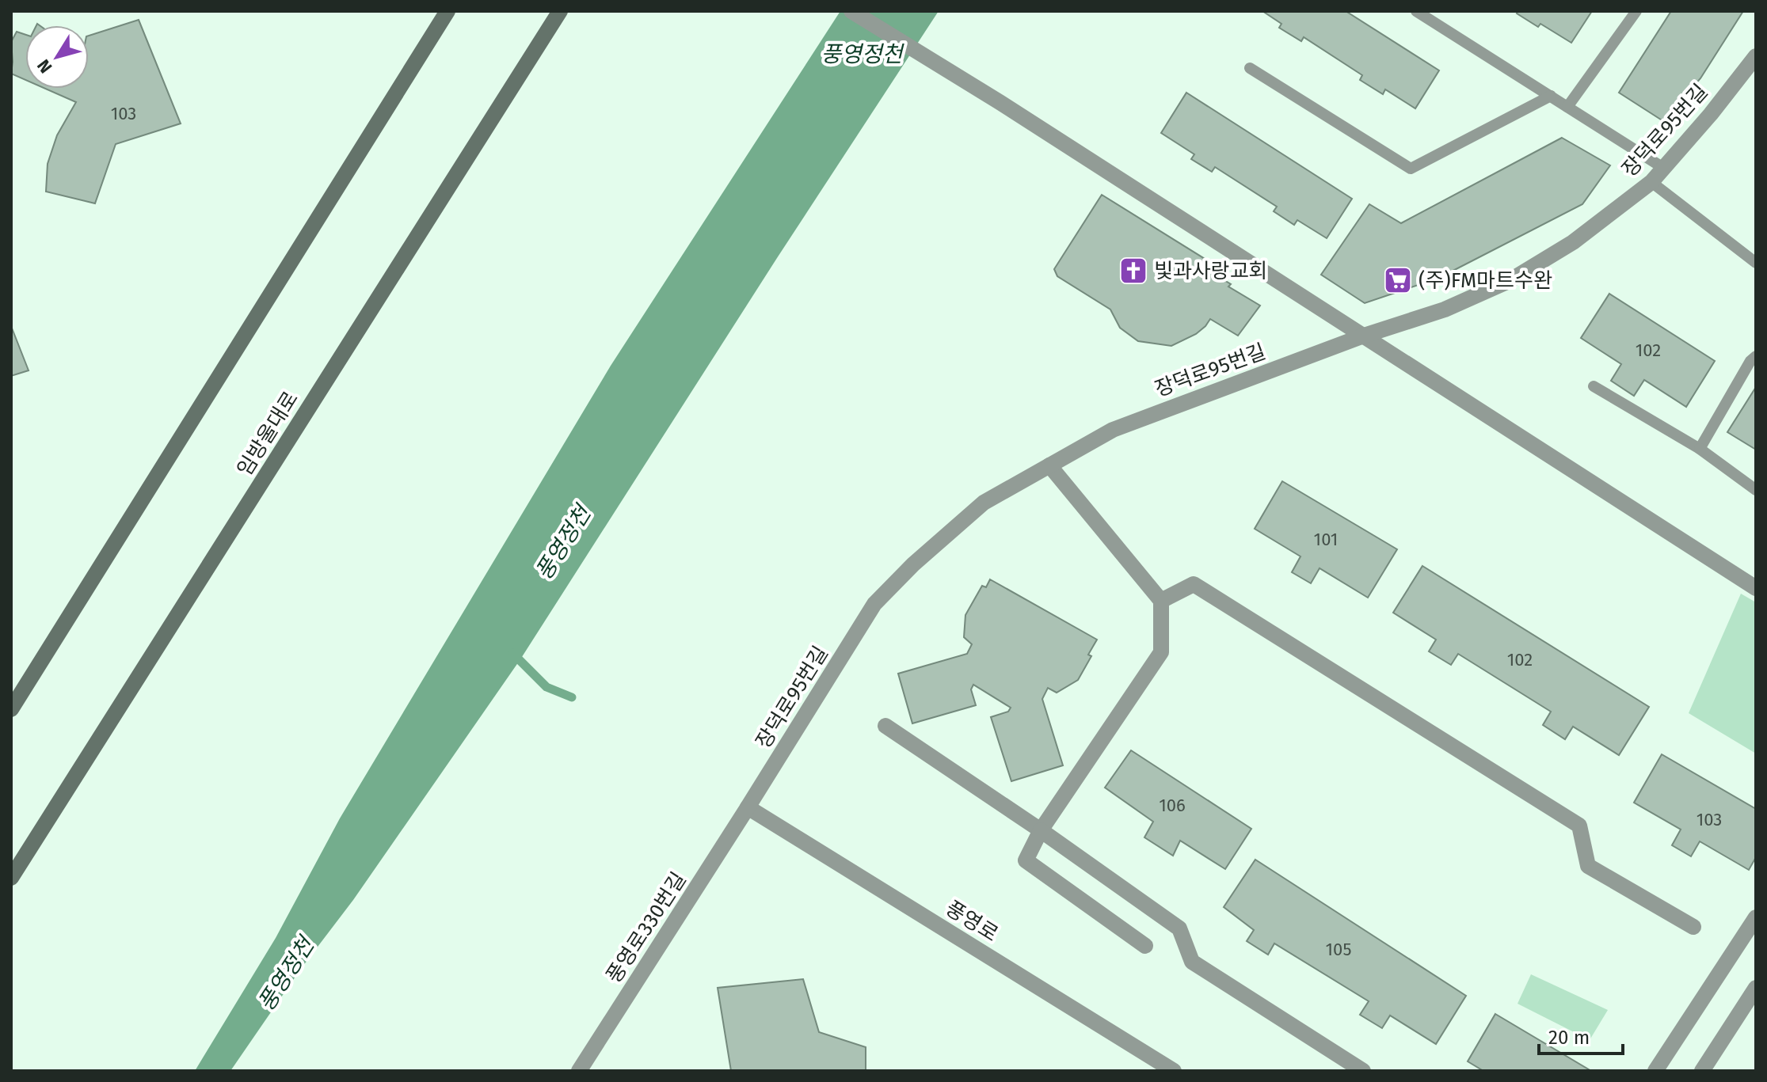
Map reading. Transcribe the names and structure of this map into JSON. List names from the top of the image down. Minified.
{"streets":{"main road":["임방울대로"],"street":["장덕로95번길","풍영로","풍영로330번길"]},"crossings":[["장덕로95번길","풍영로"],["장덕로95번길","풍영로330번길"],["풍영로","풍영로330번길"]],"water":["풍영정천"],"places":{"church":["빛과사랑교회"],"supermarket":["(주)FM마트수완"]},"house_numbers":["103","102","101","102","106","103","105"],"scale_bar":"20 m","north":"bottom left"}
